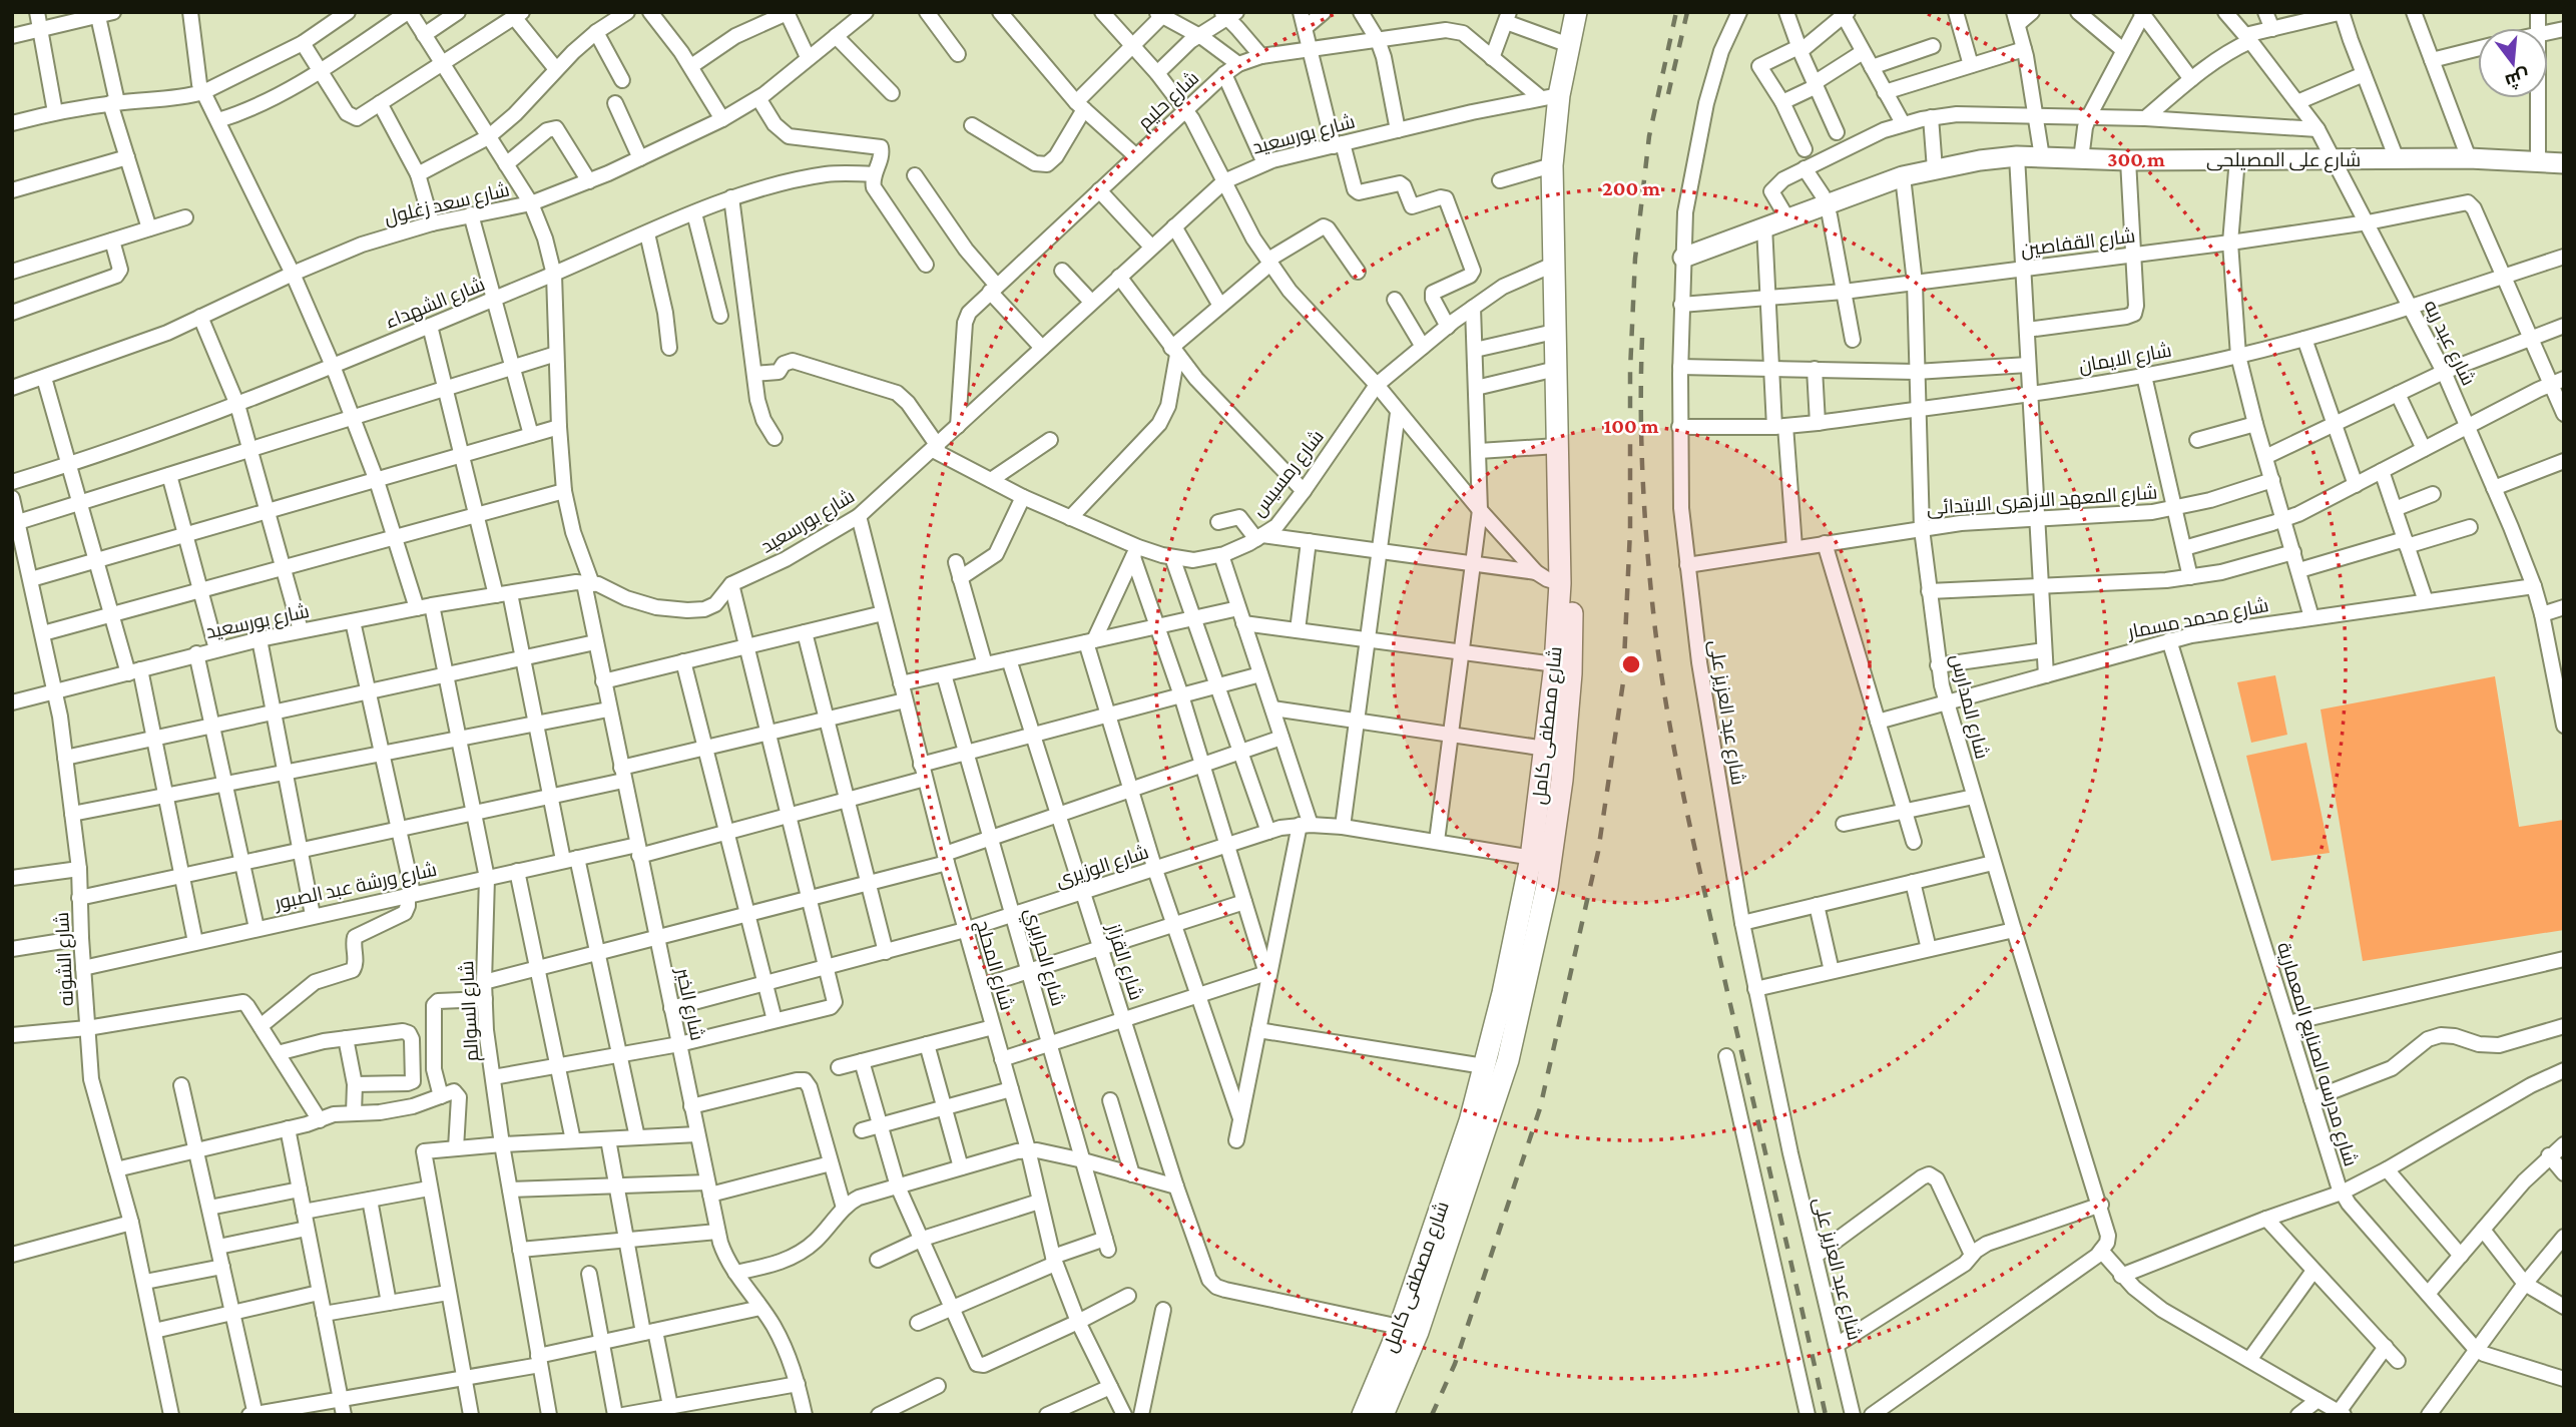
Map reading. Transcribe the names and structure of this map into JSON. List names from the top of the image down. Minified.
{"streets":{"main road":["شارع مصطفى كامل"],"street":["شارع حليم","شارع بورسعيد","شارع على المصيلحى","شارع سعد زغلول","شارع القفاصين","شارع الشهداء","شارع عبد ربه","شارع الايمان","شارع رمسيس","شارع المعهد الازهرى الابتدائى","شارع محمد مسمار","شارع المدارس","شارع عبد العزيز على","شارع الوزيرى","شارع ورشة عبد الصبور","شارع الحرايري","شارع الشونه","شارع القزاز","شارع المحلج","شارع الخير","شارع السوالم","شارع مدرسه الصنايع المعمارية"]},"crossings":[["شارع حليم","شارع بورسعيد"],["شارع حليم","شارع مصطفى كامل"],["شارع بورسعيد","شارع رمسيس"],["شارع بورسعيد","شارع مصطفى كامل"],["شارع بورسعيد","شارع الشونه"],["شارع بورسعيد","شارع المحلج"],["شارع بورسعيد","شارع الخير"],["شارع بورسعيد","شارع السوالم"],["شارع على المصيلحى","شارع عبد ربه"],["شارع على المصيلحى","شارع المدارس"],["شارع على المصيلحى","شارع عبد العزيز على"],["شارع سعد زغلول","شارع الخير"],["شارع القفاصين","شارع عبد ربه"],["شارع القفاصين","شارع الايمان"],["شارع القفاصين","شارع المدارس"],["شارع القفاصين","شارع عبد العزيز على"],["شارع الشهداء","شارع الخير"],["شارع عبد ربه","شارع الايمان"],["شارع عبد ربه","شارع محمد مسمار"],["شارع الايمان","شارع المدارس"],["شارع الايمان","شارع عبد العزيز على"],["شارع رمسيس","شارع مصطفى كامل"],["شارع المعهد الازهرى الابتدائى","شارع المدارس"],["شارع المعهد الازهرى الابتدائى","شارع عبد العزيز على"],["شارع محمد مسمار","شارع المدارس"],["شارع محمد مسمار","شارع مدرسه الصنايع المعمارية"],["شارع مصطفى كامل","شارع الوزيرى"],["شارع مصطفى كامل","شارع القزاز"],["شارع الوزيرى","شارع الحرايري"],["شارع الوزيرى","شارع القزاز"],["شارع الوزيرى","شارع المحلج"],["شارع الوزيرى","شارع الخير"],["شارع ورشة عبد الصبور","شارع الحرايري"],["شارع ورشة عبد الصبور","شارع الشونه"],["شارع ورشة عبد الصبور","شارع القزاز"],["شارع ورشة عبد الصبور","شارع المحلج"],["شارع ورشة عبد الصبور","شارع الخير"],["شارع ورشة عبد الصبور","شارع السوالم"],["شارع الحرايري","شارع المحلج"]],"north":"bottom","rings":["300 m","200 m","100 m"]}
